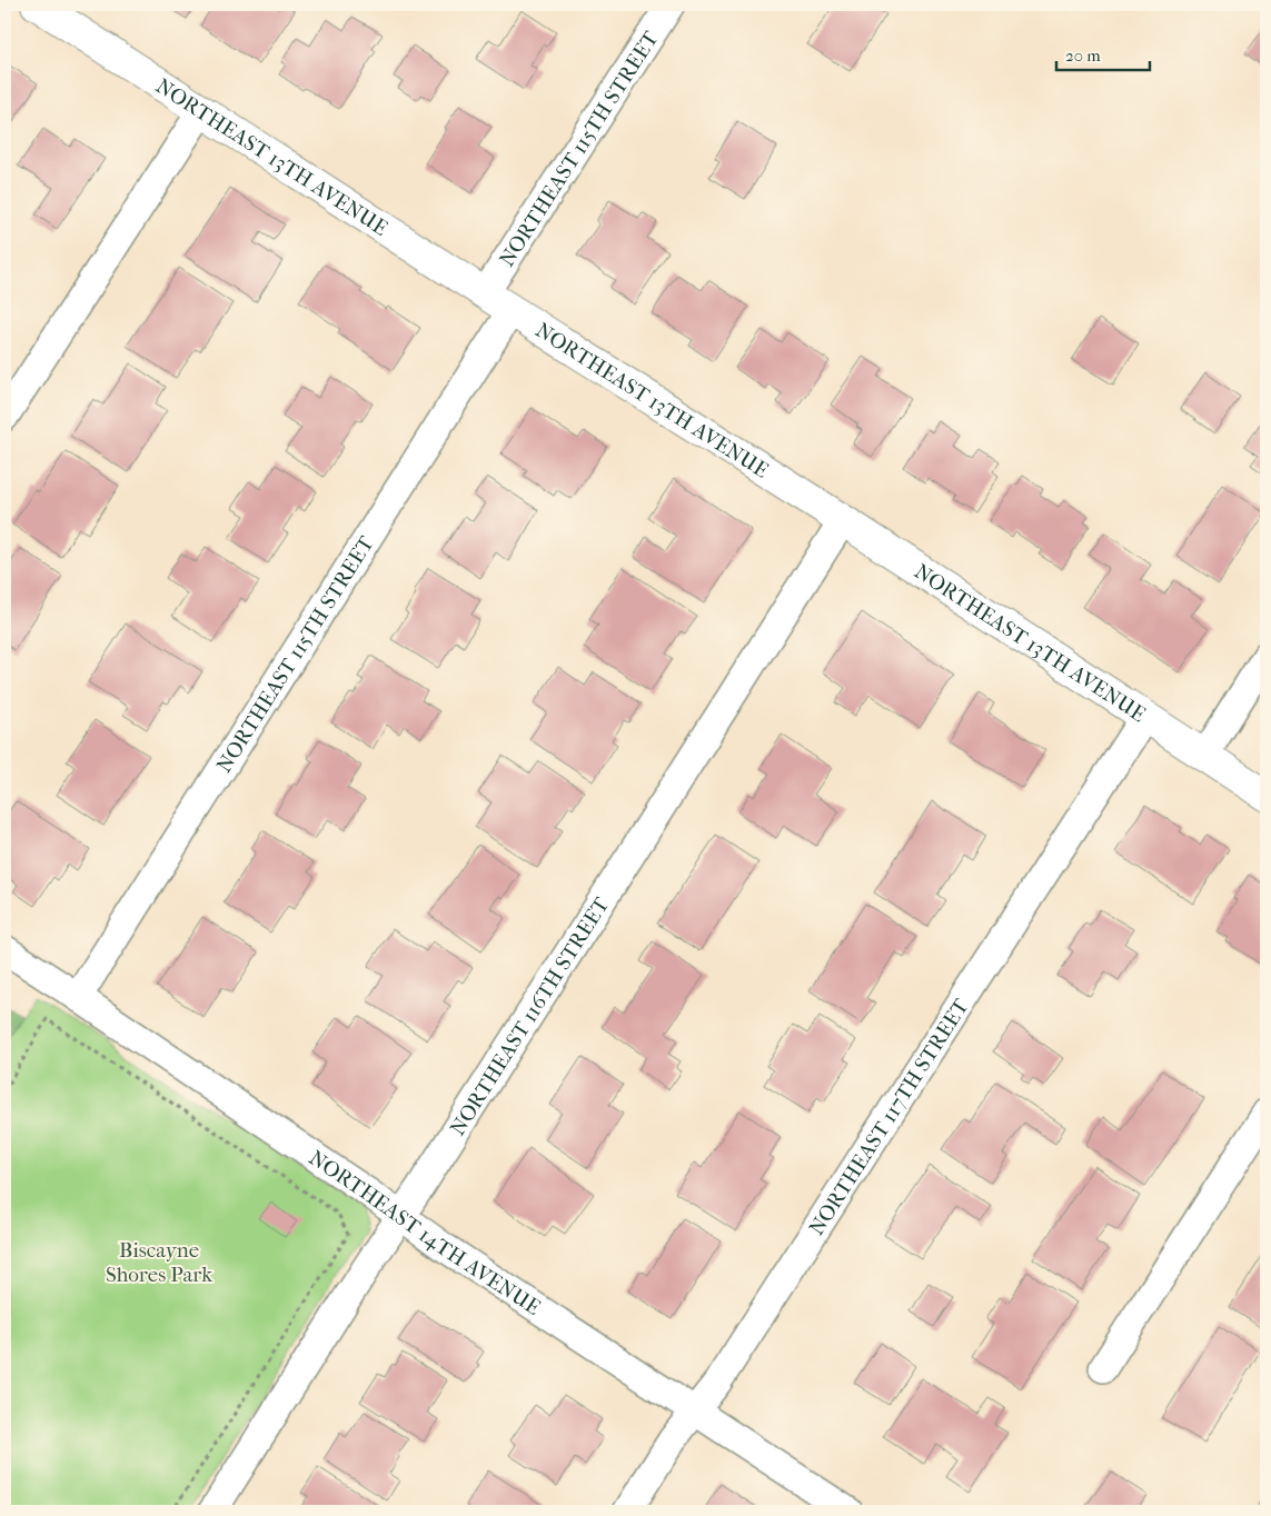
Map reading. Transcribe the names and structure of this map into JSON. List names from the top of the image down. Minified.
{"streets":{"street":["NORTHEAST 115TH STREET","NORTHEAST 13TH AVENUE","NORTHEAST 116TH STREET","NORTHEAST 117TH STREET","NORTHEAST 14TH AVENUE"]},"crossings":[["NORTHEAST 115TH STREET","NORTHEAST 13TH AVENUE"],["NORTHEAST 115TH STREET","NORTHEAST 14TH AVENUE"],["NORTHEAST 13TH AVENUE","NORTHEAST 116TH STREET"],["NORTHEAST 13TH AVENUE","NORTHEAST 117TH STREET"],["NORTHEAST 116TH STREET","NORTHEAST 14TH AVENUE"],["NORTHEAST 117TH STREET","NORTHEAST 14TH AVENUE"]],"parks":["Biscayne Shores Park"],"scale_bar":"20 m"}
